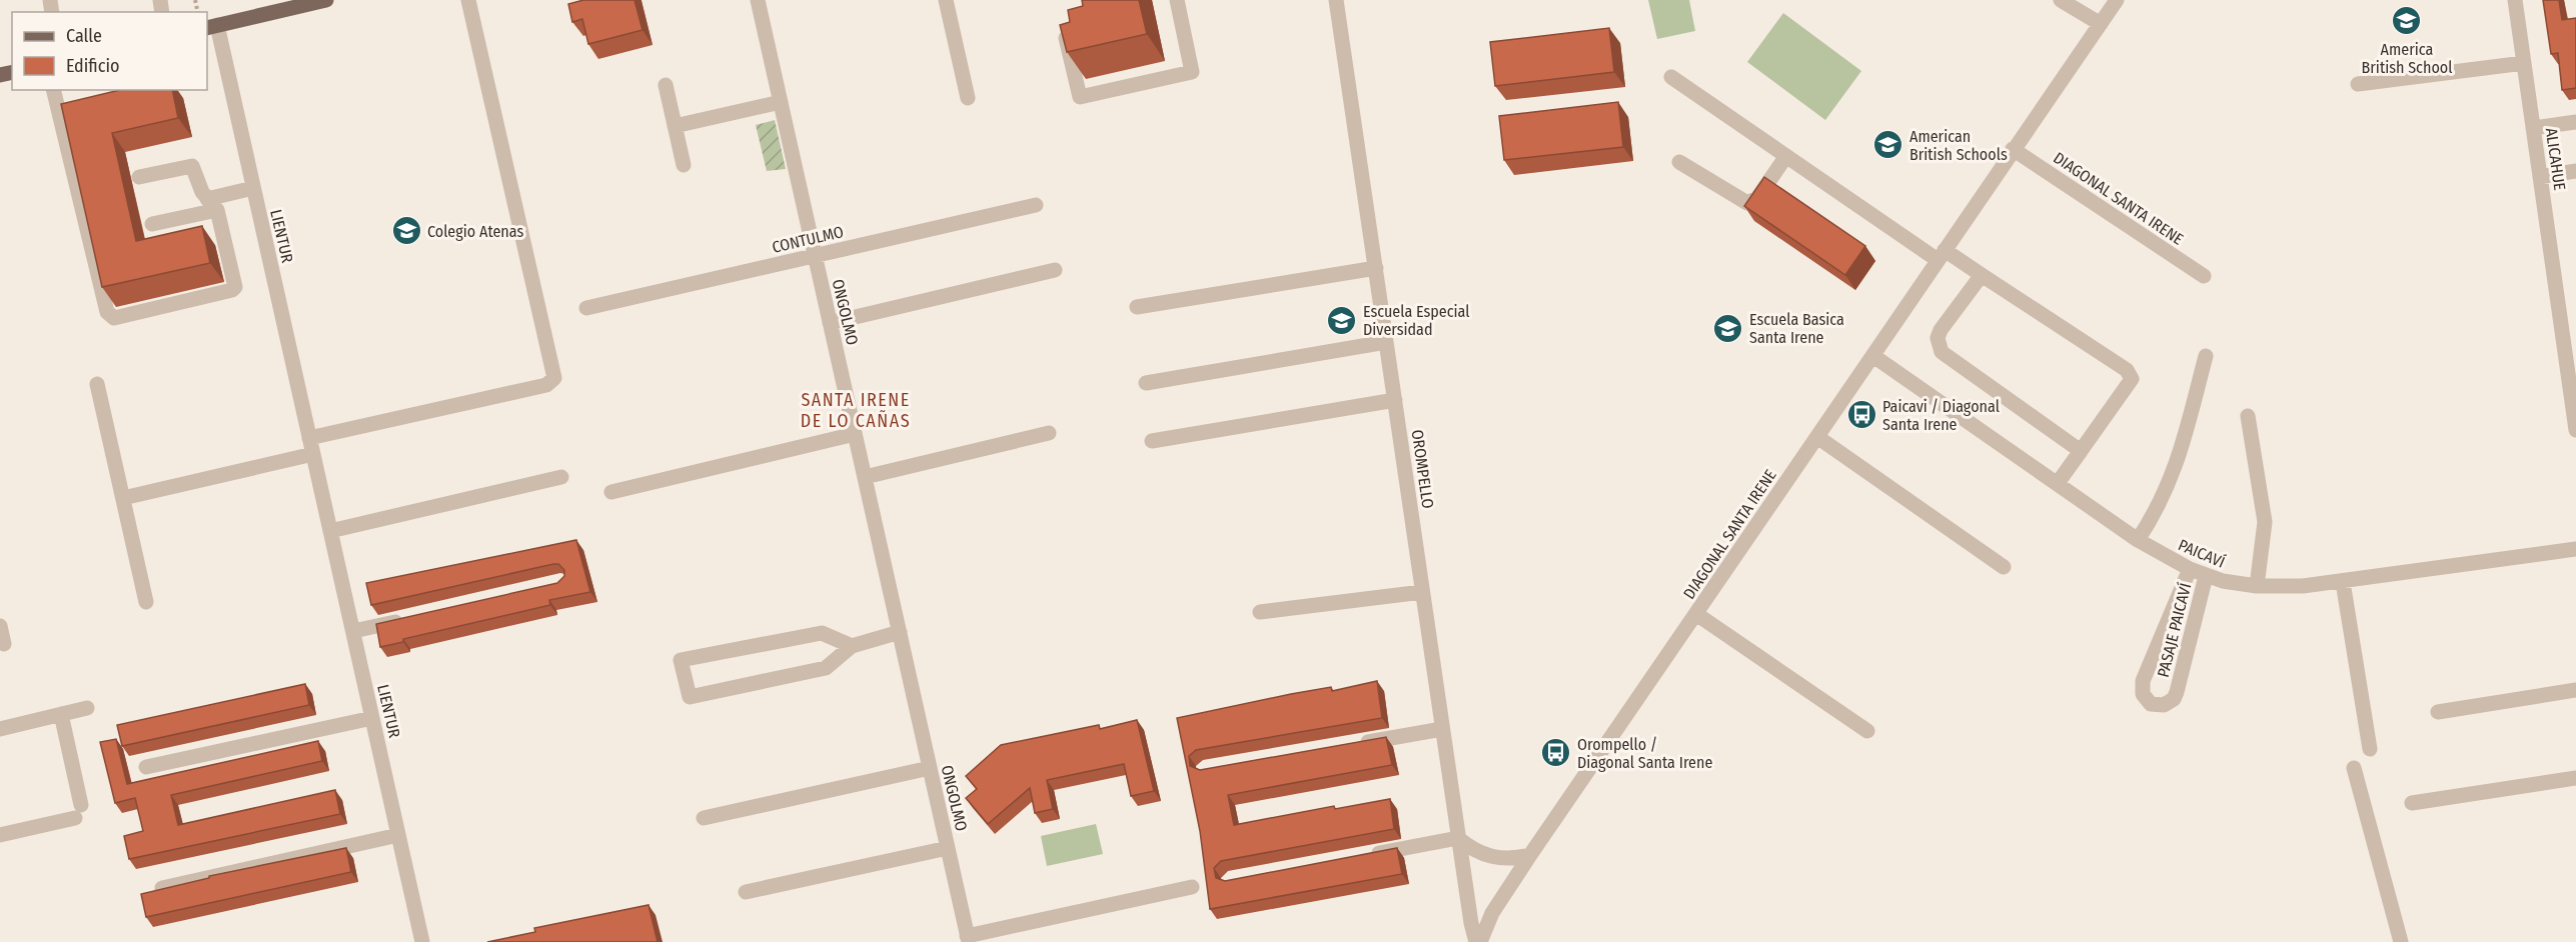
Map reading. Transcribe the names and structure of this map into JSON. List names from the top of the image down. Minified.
{"streets":{"street":["ALICAHUE","DIAGONAL SANTA IRENE","LIENTUR","CONTULMO","ONGOLMO","OROMPELLO","PAICAVÍ","PASAJE PAICAVÍ"]},"crossings":[["DIAGONAL SANTA IRENE","OROMPELLO"],["DIAGONAL SANTA IRENE","PAICAVÍ"],["CONTULMO","ONGOLMO"],["PAICAVÍ","PASAJE PAICAVÍ"]],"districts":["SANTA IRENE DE LO CAÑAS"],"places":{"school or university":["America British School","American British Schools","Colegio Atenas","Escuela Especial Diversidad","Escuela Basica Santa Irene"],"bus stop":["Paicavi / Diagonal Santa Irene","Orompello / Diagonal Santa Irene"]},"legend":["Calle","Edificio"]}
